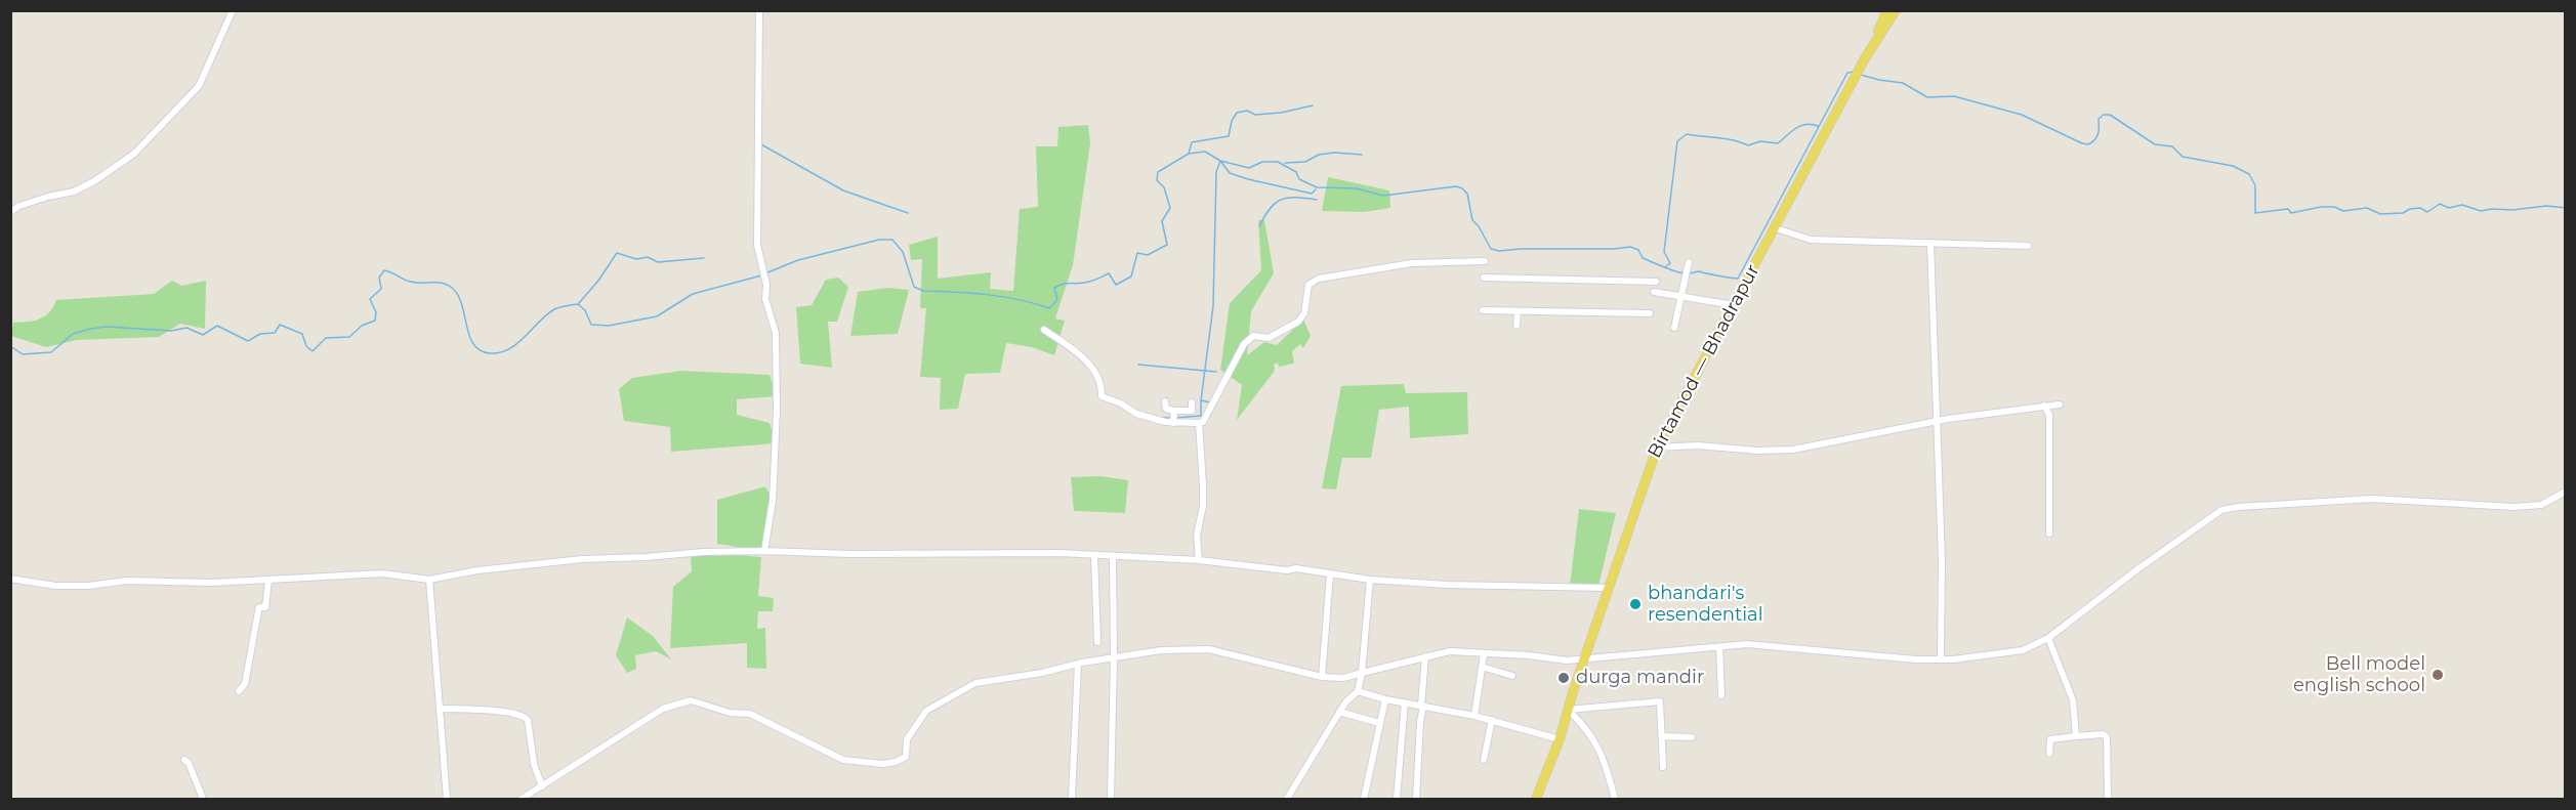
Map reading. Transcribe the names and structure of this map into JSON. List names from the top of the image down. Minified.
{"streets":{"main road":["Birtamod — Bhadrapur"]},"places":["bhandari's resendential","Bell model english school","durga mandir"]}
